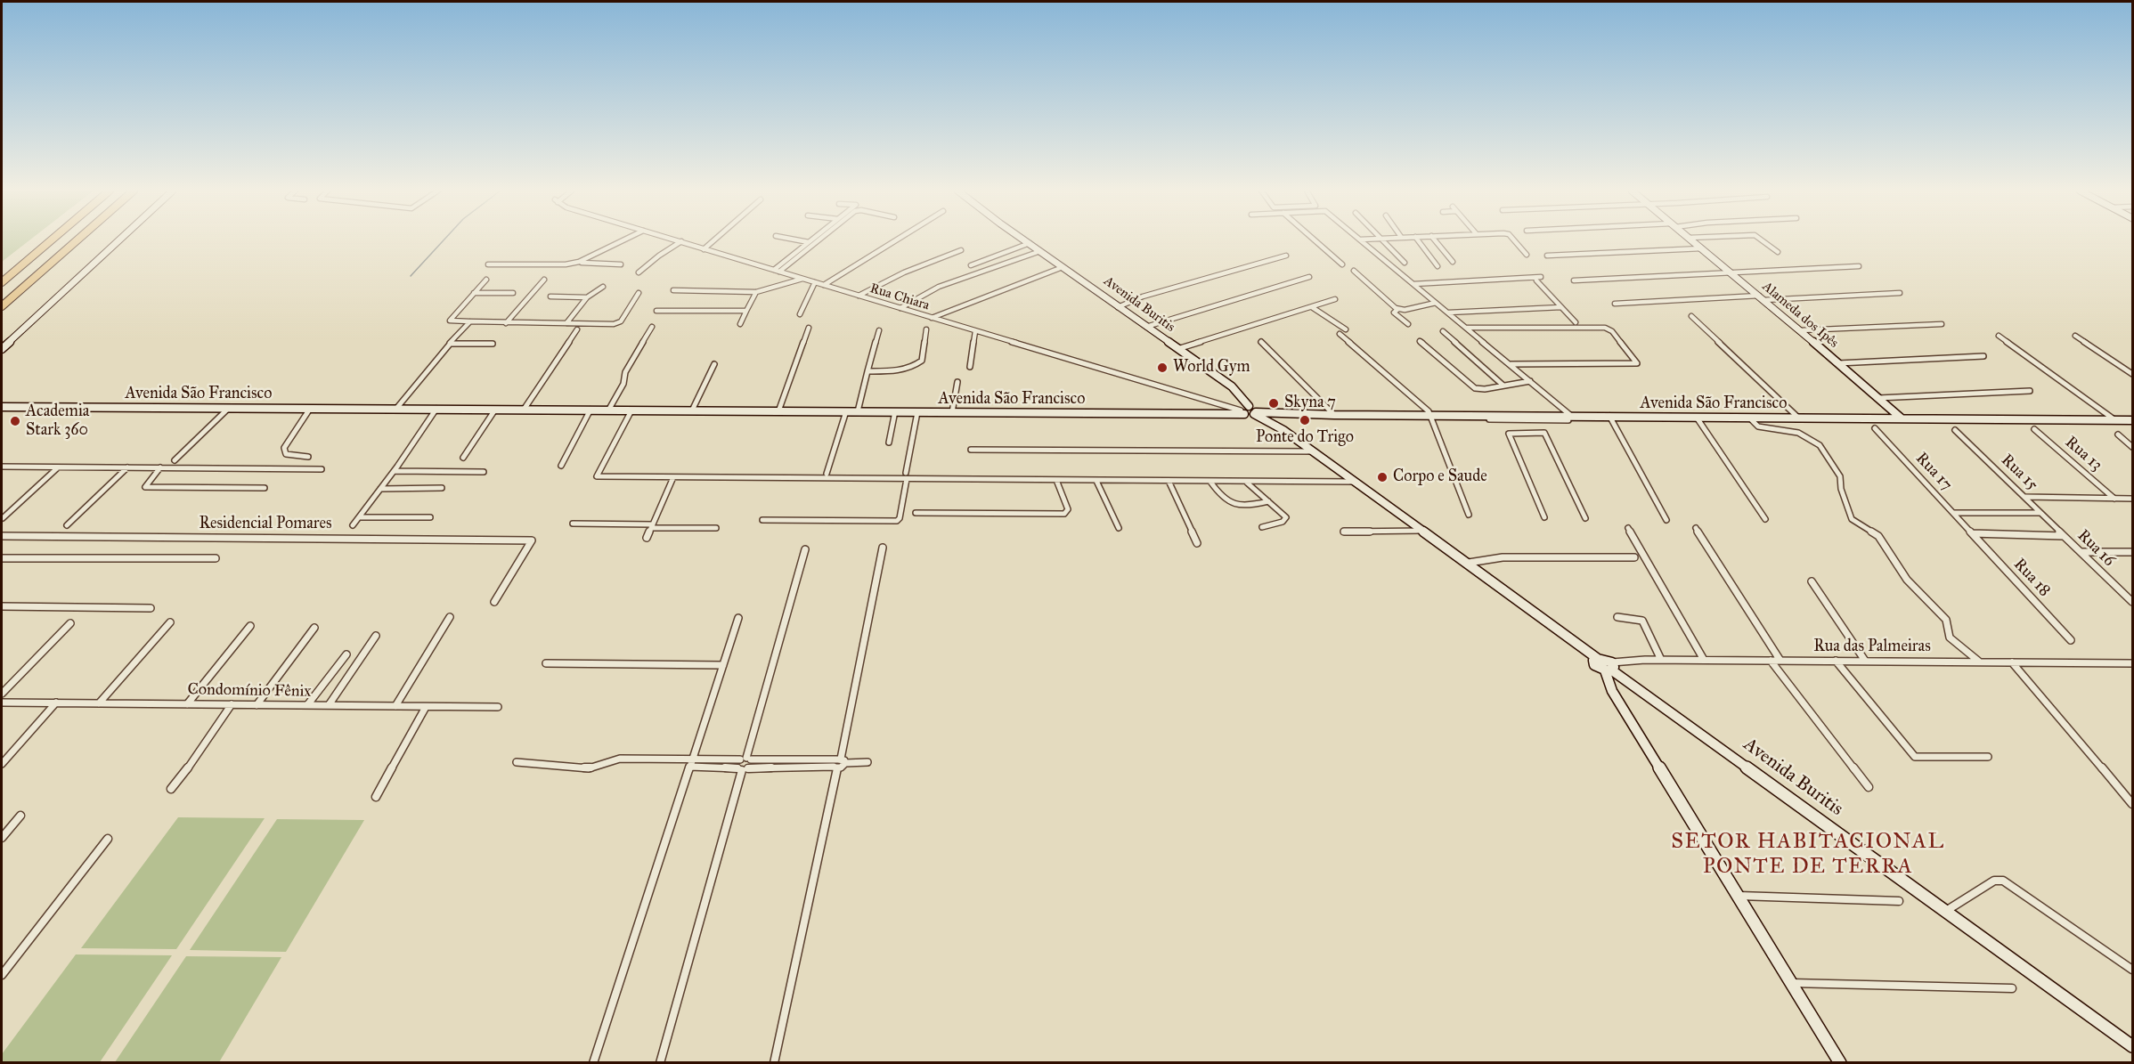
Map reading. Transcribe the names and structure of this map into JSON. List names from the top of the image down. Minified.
{"streets":{"street":["Rua Chiara","Avenida Buritis","Alameda dos Ipês","Avenida São Francisco","Rua 13","Rua 17","Rua 15","Residencial Pomares","Rua 16","Rua 18","Rua das Palmeiras","Condomínio Fênix"]},"crossings":[["Rua Chiara","Avenida São Francisco"],["Avenida Buritis","Avenida São Francisco"],["Avenida Buritis","Rua das Palmeiras"],["Alameda dos Ipês","Avenida São Francisco"],["Rua 17","Rua 18"],["Rua 15","Rua 16"]],"districts":["SETOR HABITACIONAL PONTE DE TERRA"],"places":["World Gym","Skyna 7","Ponte do Trigo","Academia Stark 360","Corpo e Saude"]}
